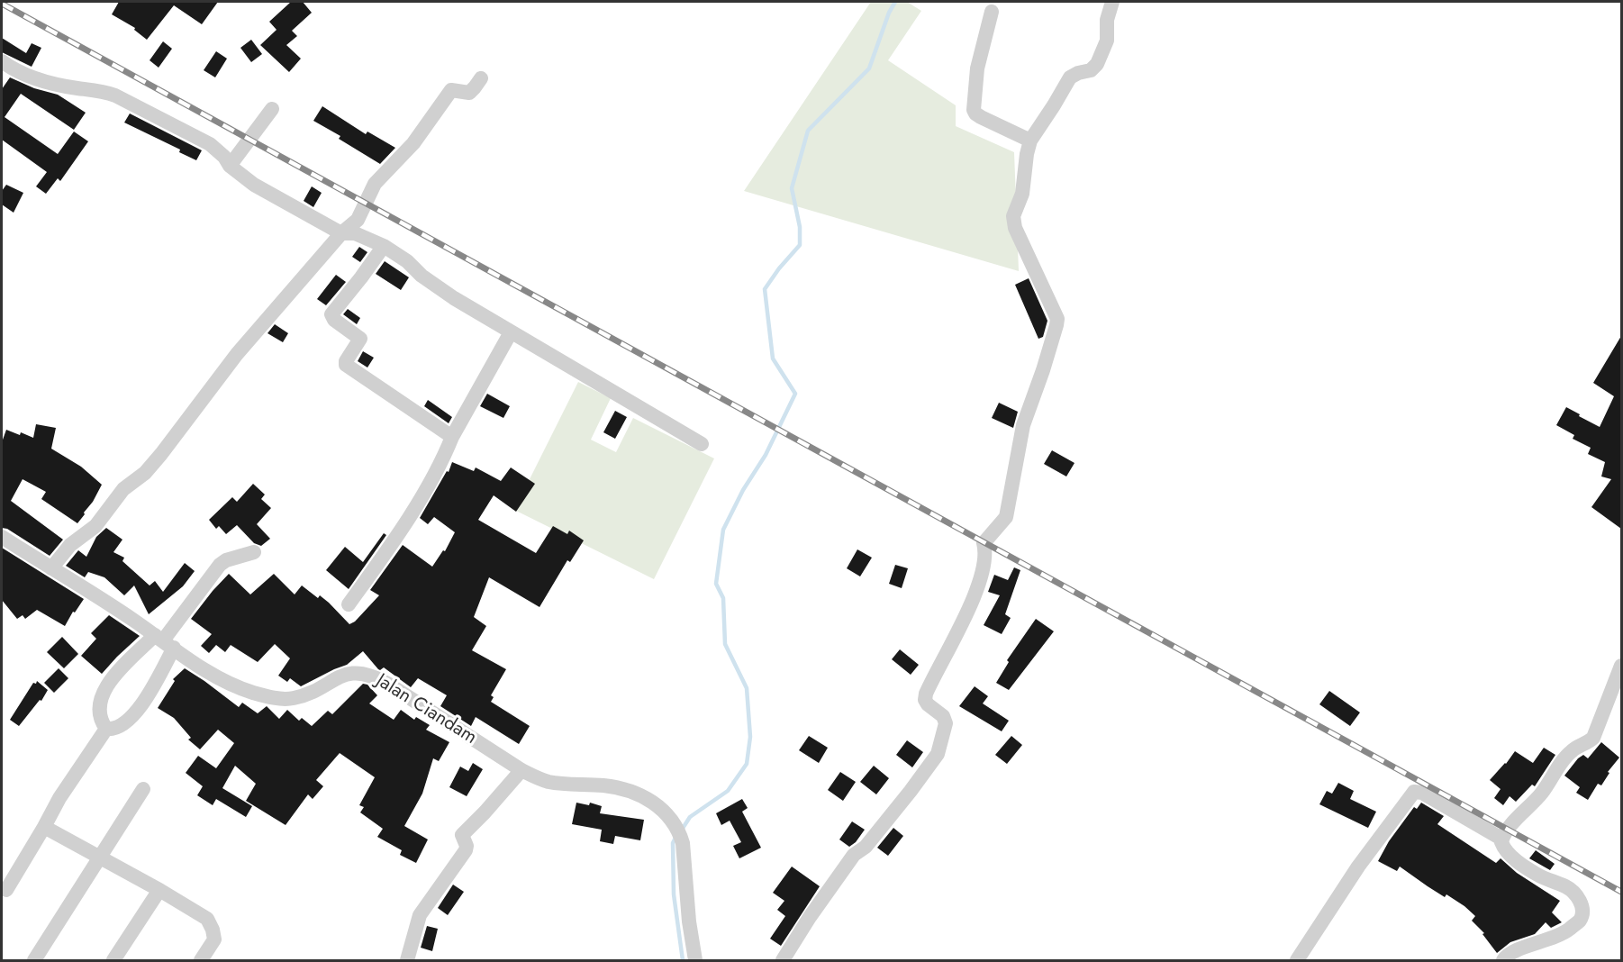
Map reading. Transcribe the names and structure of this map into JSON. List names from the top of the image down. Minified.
{"streets":{"street":["Jalan Ciandam"]}}
